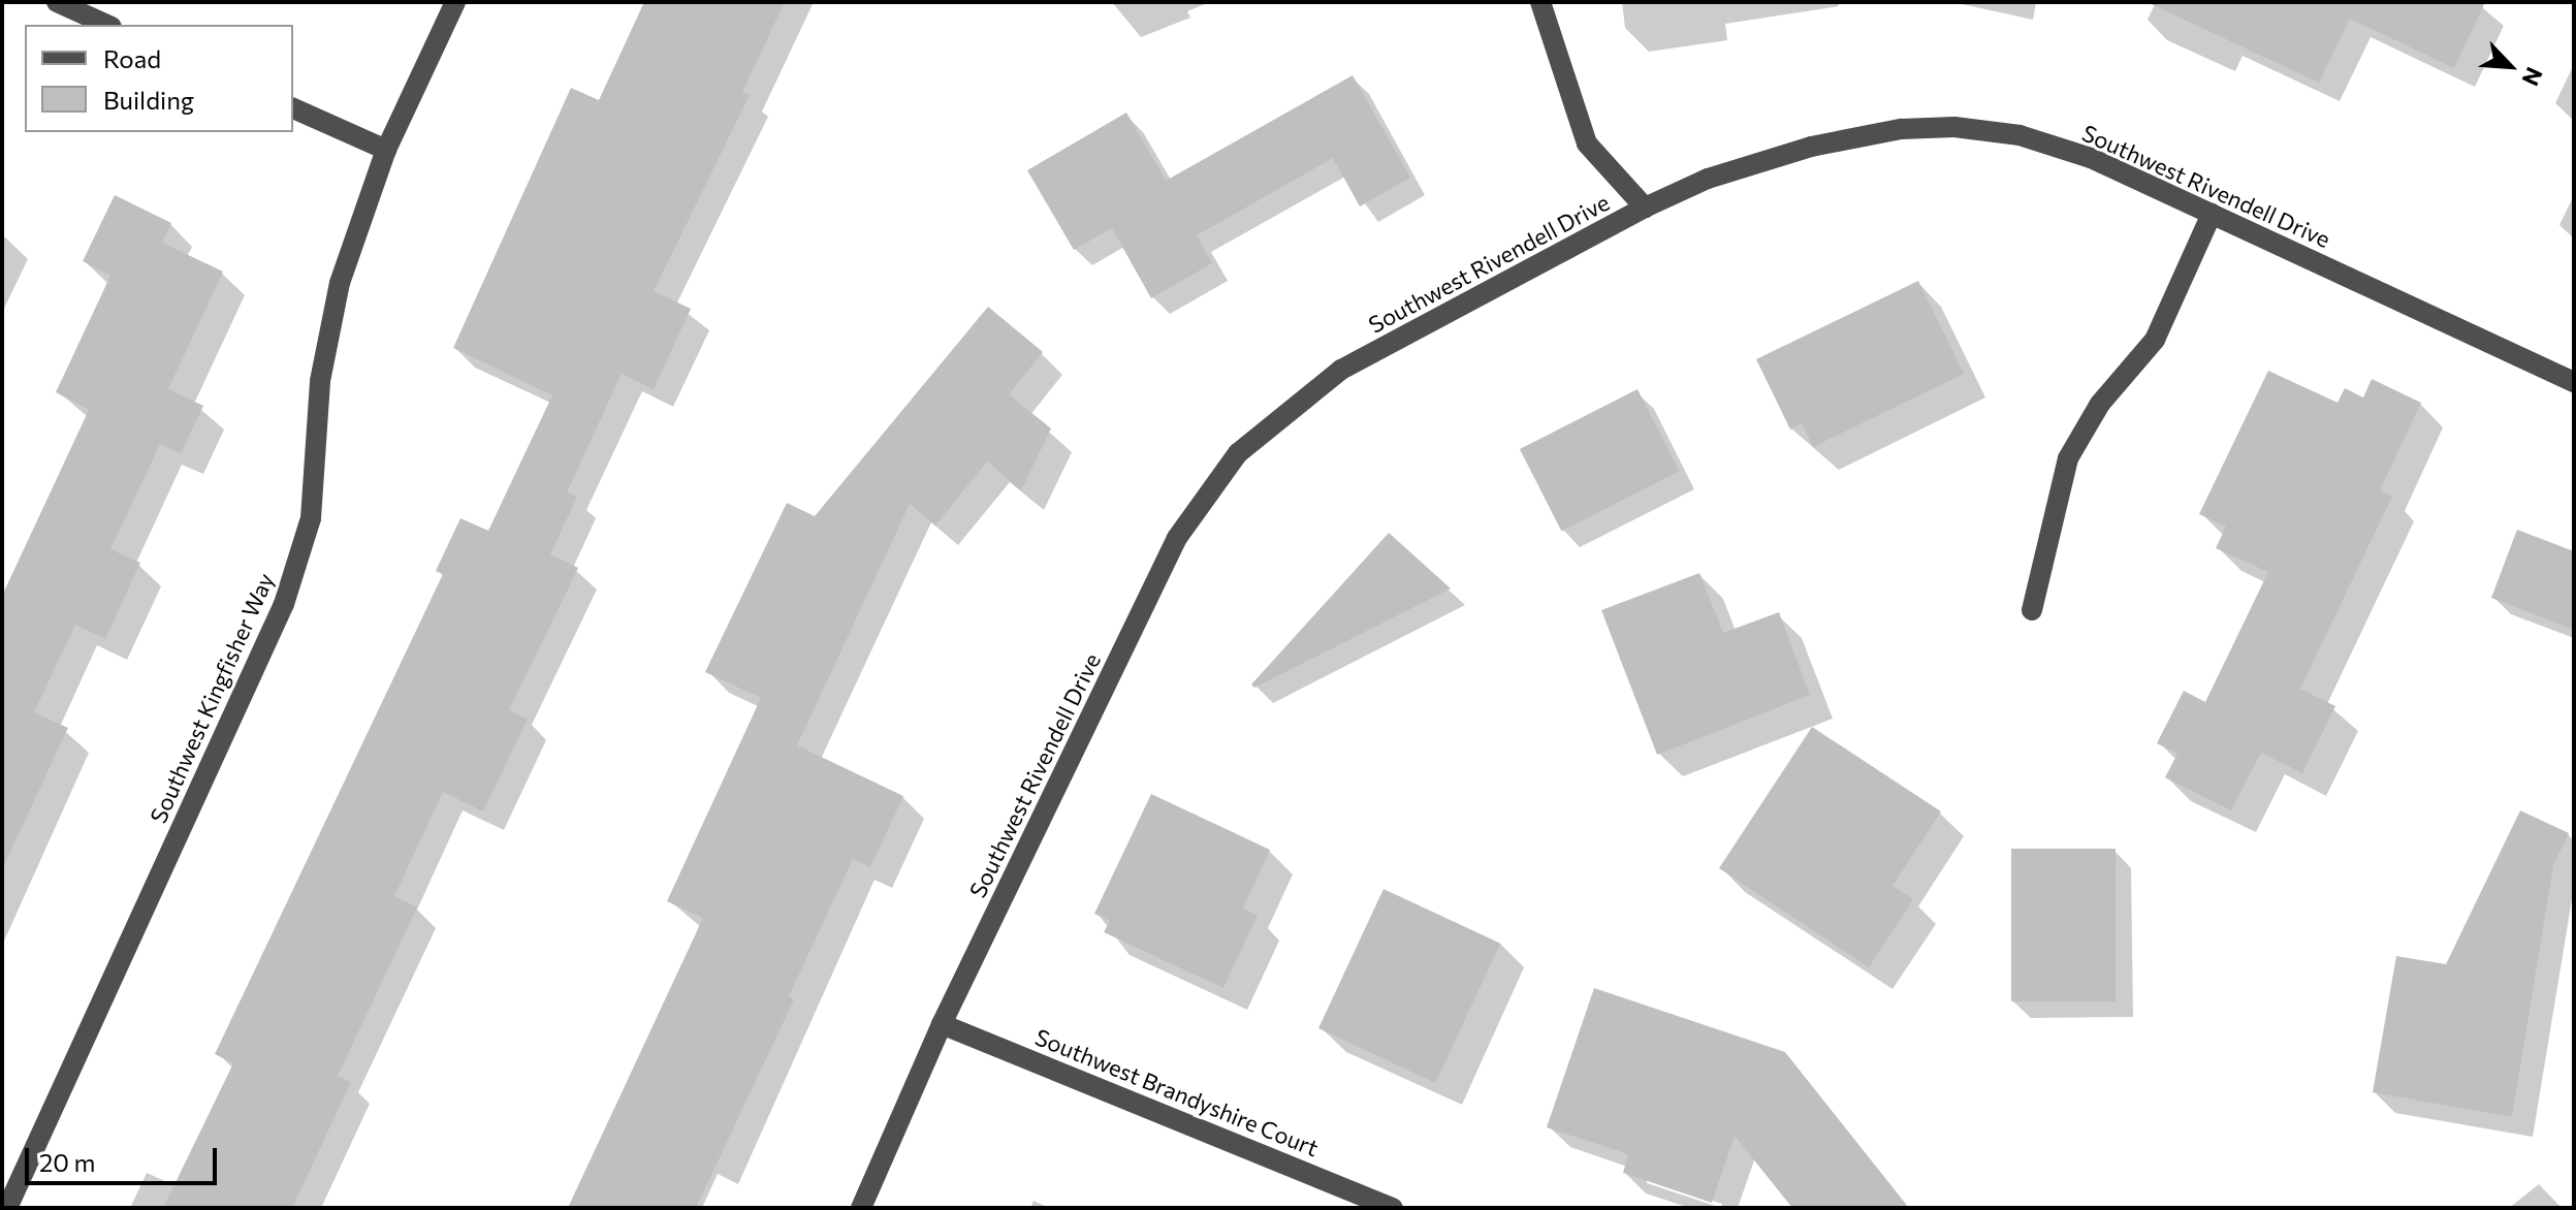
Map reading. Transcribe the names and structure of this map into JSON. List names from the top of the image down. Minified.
{"streets":{"street":["Southwest Rivendell Drive","Southwest Kingfisher Way","Southwest Brandyshire Court"]},"crossings":[["Southwest Rivendell Drive","Southwest Brandyshire Court"]],"legend":["Road","Building"],"scale_bar":"20 m","north":"bottom right"}
